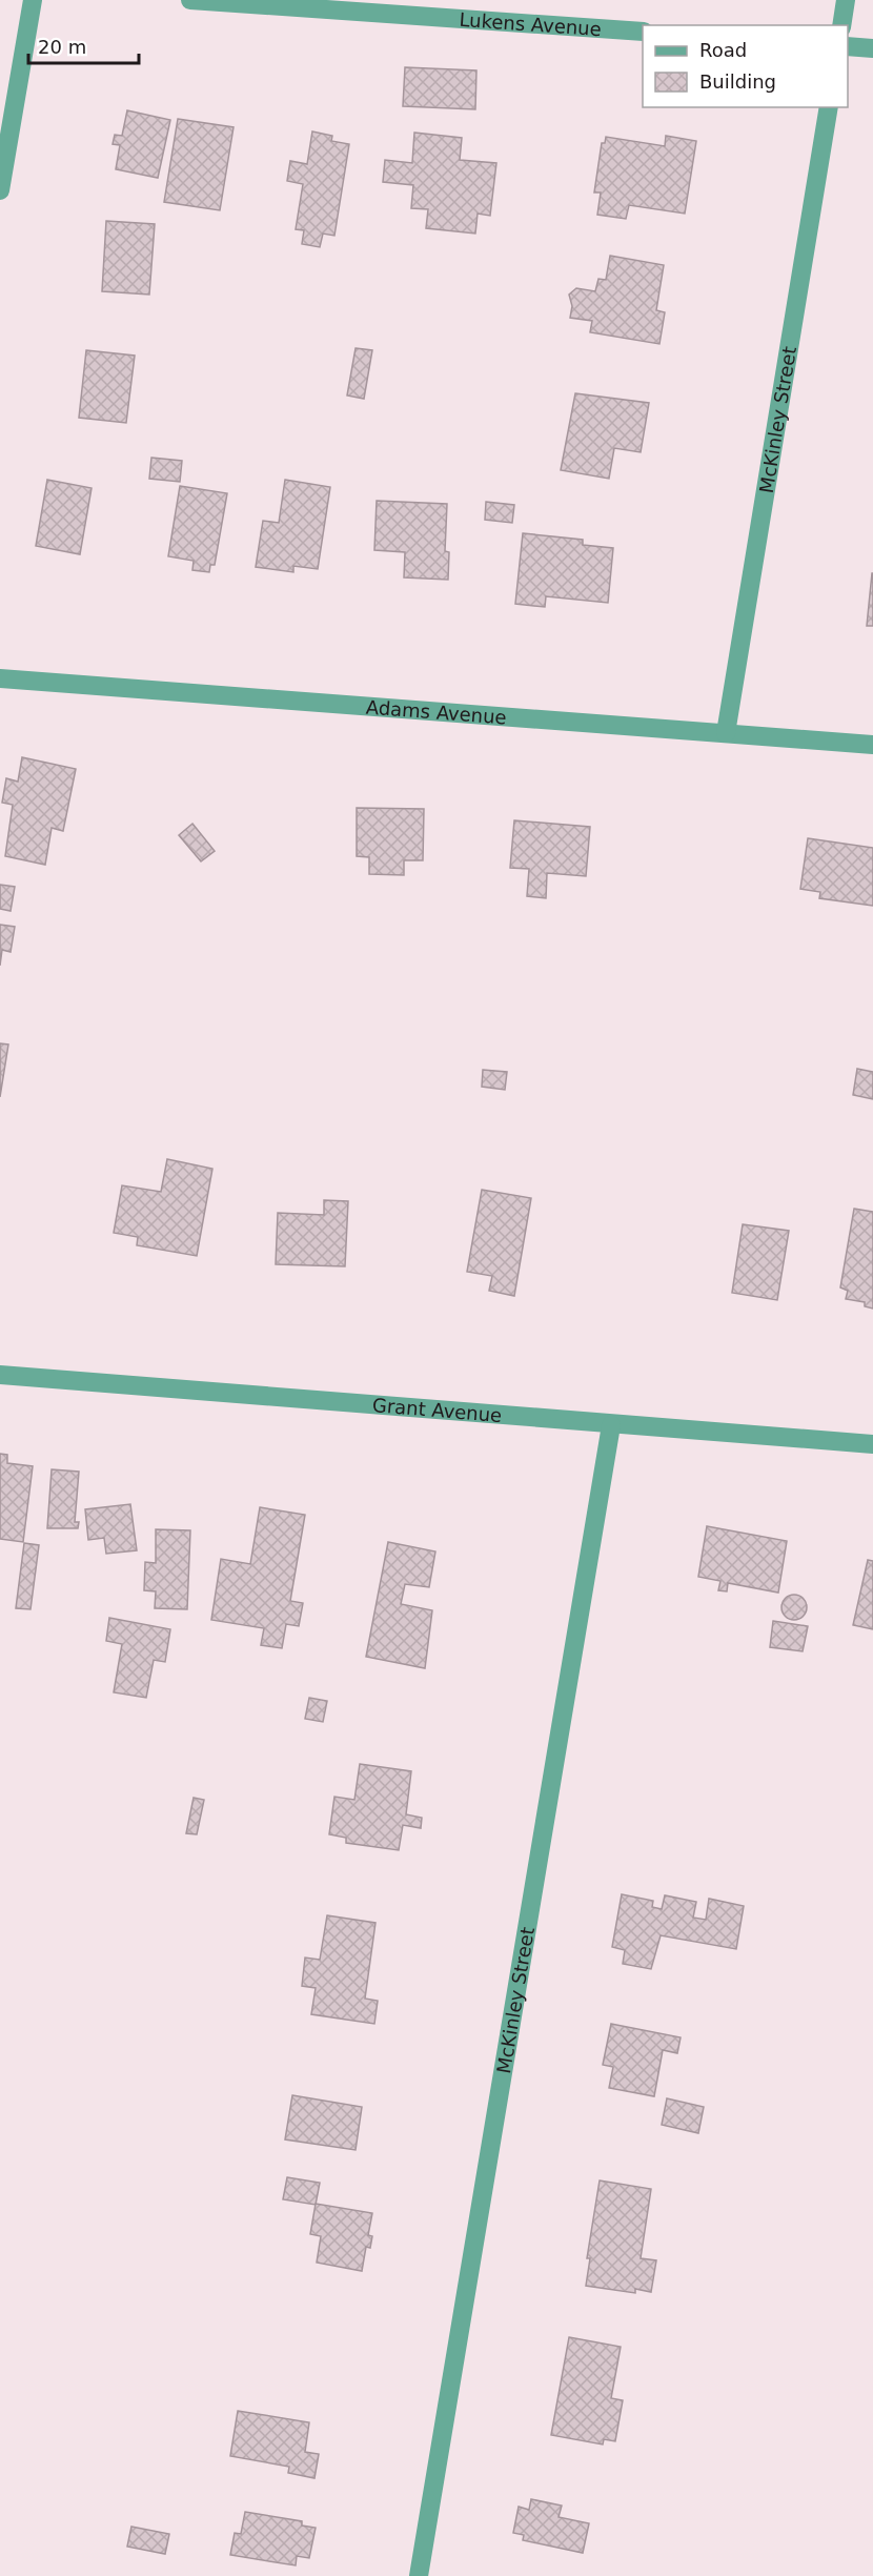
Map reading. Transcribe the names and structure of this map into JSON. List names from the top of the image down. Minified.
{"streets":{"street":["Lukens Avenue","McKinley Street","Adams Avenue","Grant Avenue"]},"crossings":[["McKinley Street","Adams Avenue"],["McKinley Street","Grant Avenue"]],"legend":["Road","Building"],"scale_bar":"20 m"}
